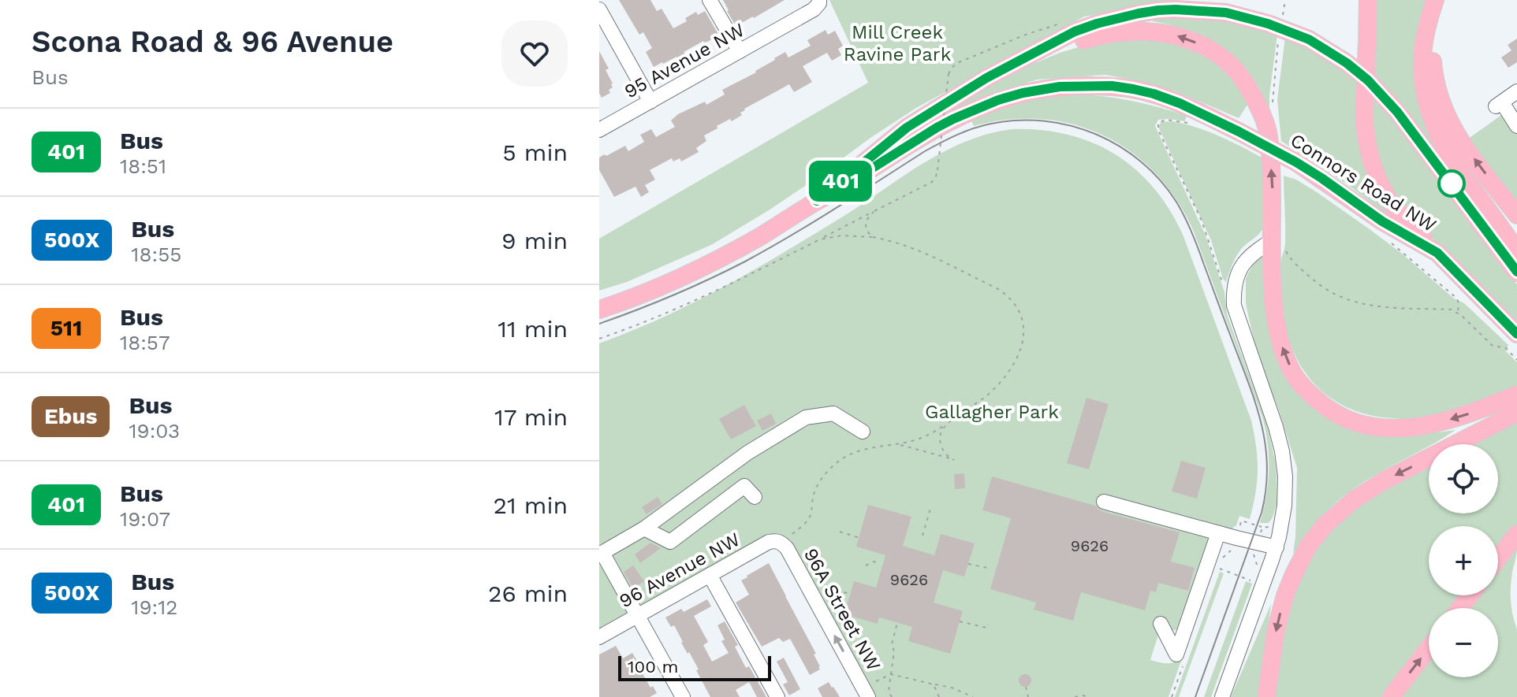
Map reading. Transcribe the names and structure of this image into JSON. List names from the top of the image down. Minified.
{"streets":{"main road":["Connors Road NW"],"street":["95 Avenue NW","96 Avenue NW","96A Street NW"]},"crossings":[["96 Avenue NW","96A Street NW"]],"parks":["Mill Creek Ravine Park","Gallagher Park"],"lines":["bus line 401"],"house_numbers":["9626","9626"],"scale_bar":"100 m","page":{"heading":["Scona Road & 96 Avenue","Bus"],"on_map":"401","list":[{"mark":"401","name":"Bus","note":"18:51","value":"5 min"},{"mark":"500X","name":"Bus","note":"18:55","value":"9 min"},{"mark":"511","name":"Bus","note":"18:57","value":"11 min"},{"mark":"Ebus","name":"Bus","note":"19:03","value":"17 min"},{"mark":"401","name":"Bus","note":"19:07","value":"21 min"},{"mark":"500X","name":"Bus","note":"19:12","value":"26 min"}],"map_buttons":["+","−"],"scale":"100 m"}}
